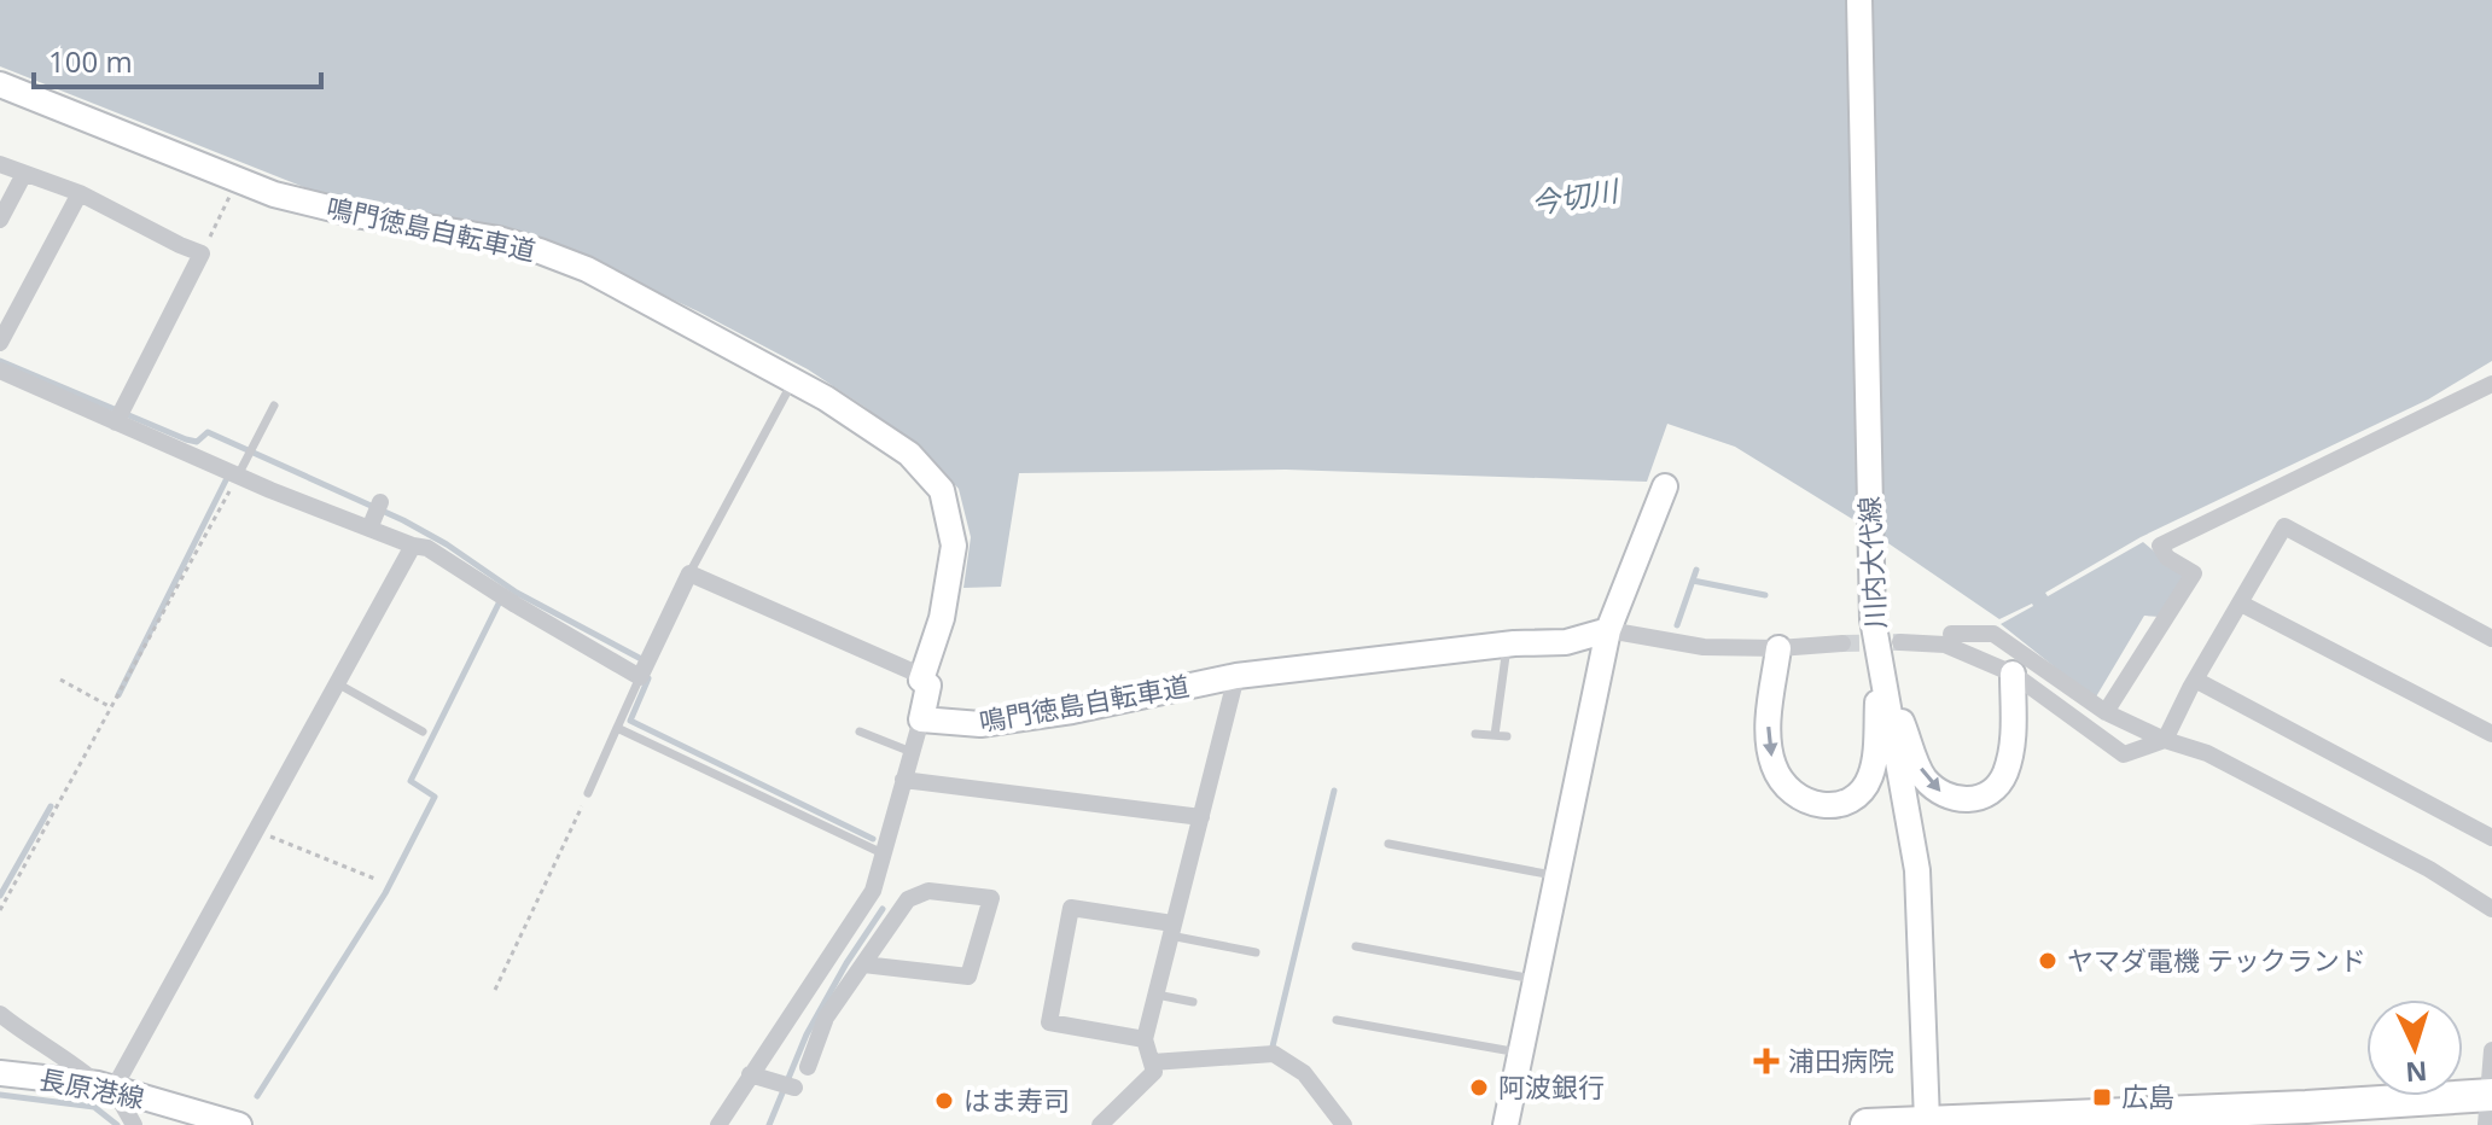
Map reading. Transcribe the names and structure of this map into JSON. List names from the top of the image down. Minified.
{"streets":{"main road":["鳴門徳島自転車道","川内大代線","長原港線"]},"water":["今切川"],"places":{"other":["ヤマダ電機 テックランド","阿波銀行","はま寿司"],"health":["浦田病院"],"transit":["広島"]},"scale_bar":"100 m","north":"bottom"}
